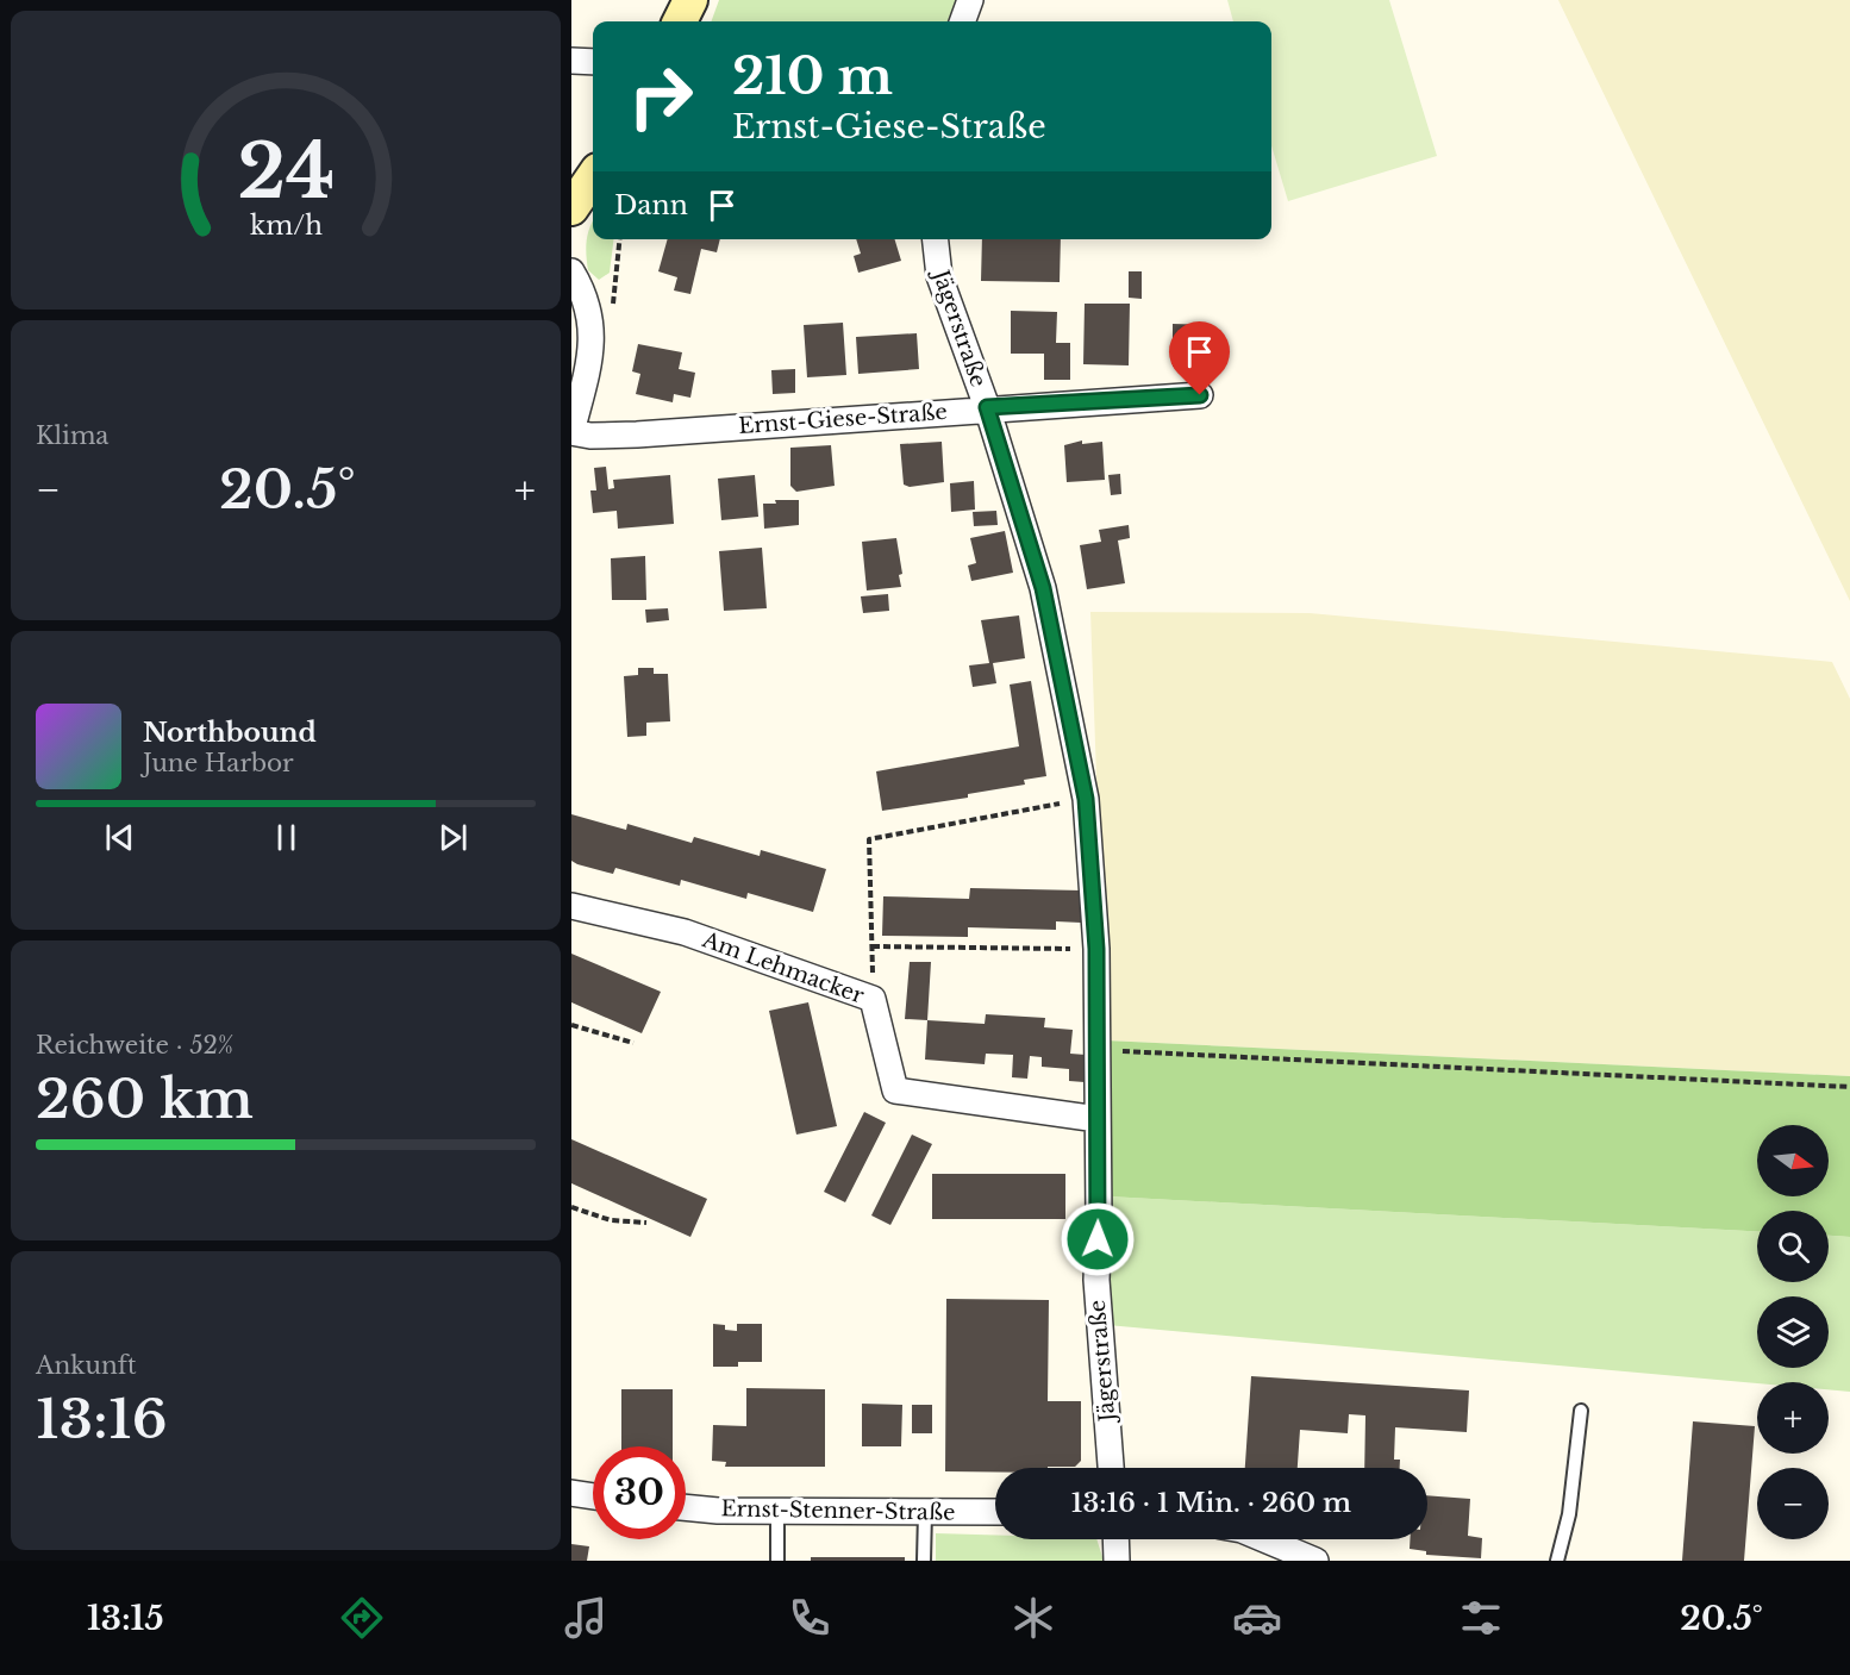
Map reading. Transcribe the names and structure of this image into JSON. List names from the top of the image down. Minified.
{"streets":{"street":["Jägerstraße","Ernst-Giese-Straße","Am Lehmacker","Ernst-Stenner-Straße"]},"crossings":[["Jägerstraße","Ernst-Giese-Straße"],["Jägerstraße","Am Lehmacker"]],"north":"right","page":{"turn":["210 m","Ernst-Giese-Straße"],"then":"Dann","tile":["Klima",["Reichweite · 52%","260 km"],["Ankunft","13:16"]],"heat":["−","20.5°","+"],"song":["Northbound","June Harbor"],"map_buttons":["+","−"],"limit":"30","trip":"13:16 · 1 Min. · 260 m","tabs":["13:15","20.5°"],"gauge":["24","km/h"]}}
